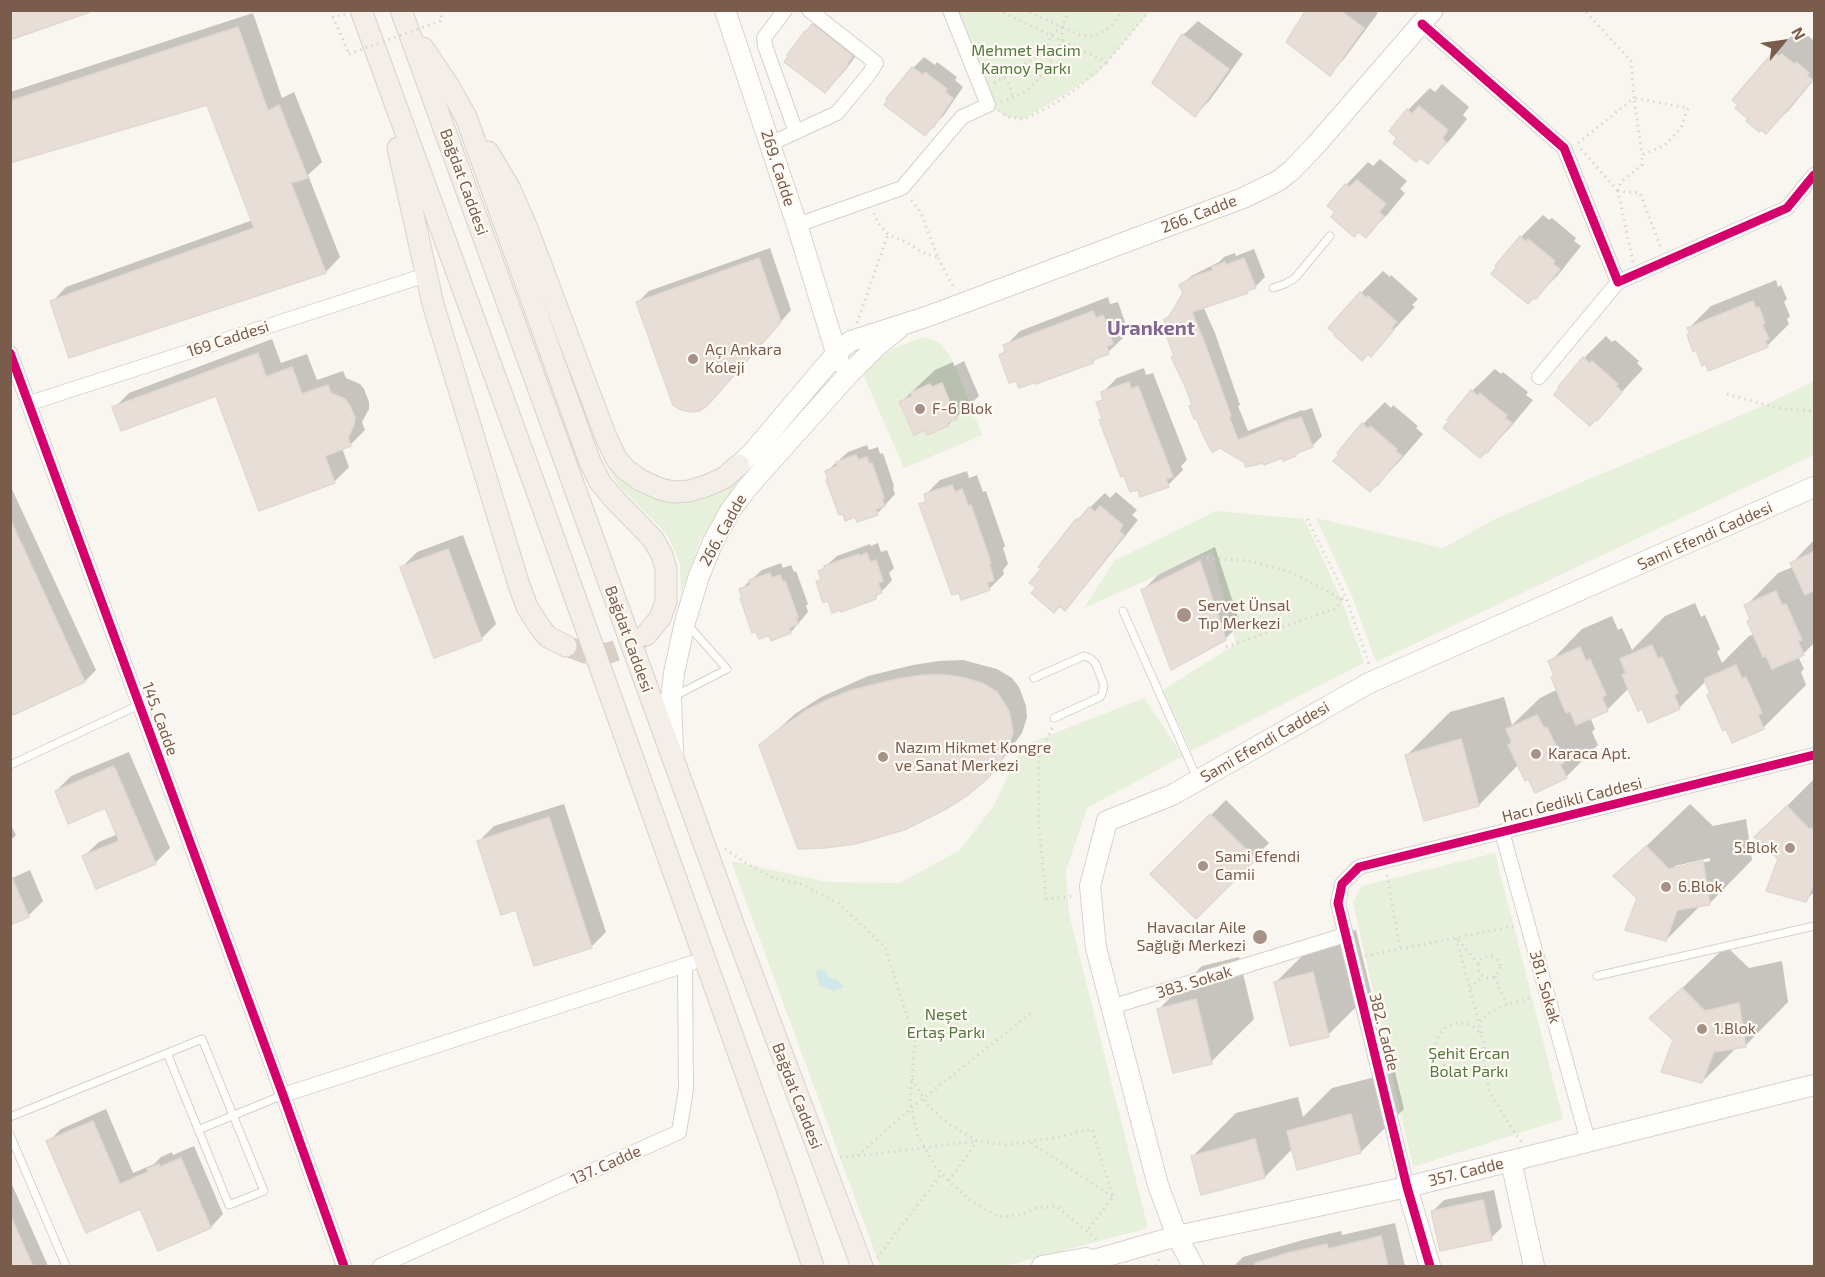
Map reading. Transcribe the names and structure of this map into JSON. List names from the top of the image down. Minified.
{"streets":{"main road":["269. Cadde","Bağdat Caddesi","266. Cadde","Sami Efendi Caddesi","357. Cadde"],"street":["169 Caddesi","145. Cadde","Hacı Gedikli Caddesi","383. Sokak","381. Sokak","382. Cadde","137. Cadde"]},"crossings":[["269. Cadde","266. Cadde"],["Bağdat Caddesi","266. Cadde"],["169 Caddesi","145. Cadde"],["Sami Efendi Caddesi","383. Sokak"],["Sami Efendi Caddesi","357. Cadde"],["Hacı Gedikli Caddesi","381. Sokak"],["Hacı Gedikli Caddesi","382. Cadde"],["383. Sokak","382. Cadde"],["381. Sokak","357. Cadde"],["382. Cadde","357. Cadde"]],"districts":["Urankent"],"parks":["Mehmet Hacim Kamoy Parkı","Neşet Ertaş Parkı","Şehit Ercan Bolat Parkı"],"places":["Açı Ankara Koleji","F-6 Blok","Servet Ünsal Tıp Merkezi","Karaca Apt.","Nazım Hikmet Kongre ve Sanat Merkezi","5.Blok","Sami Efendi Camii","6.Blok","Havacılar Aile Sağlığı Merkezi","1.Blok"],"north":"top right"}
